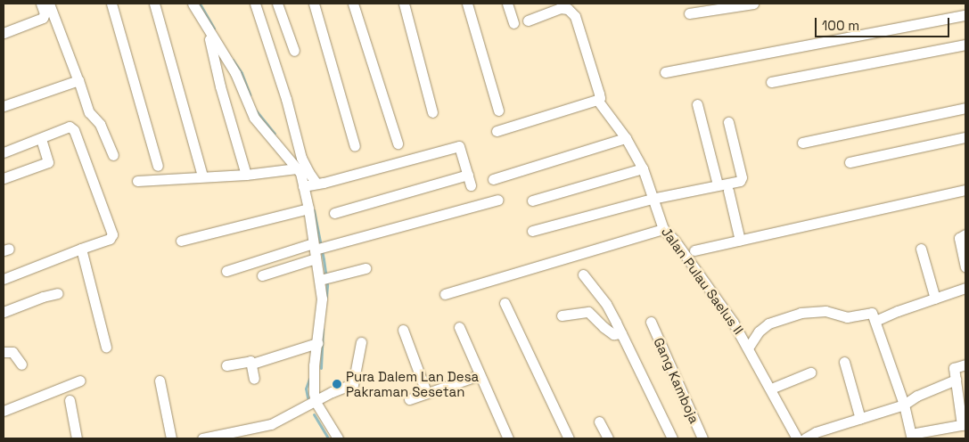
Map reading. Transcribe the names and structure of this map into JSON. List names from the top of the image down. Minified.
{"streets":{"street":["Jalan Pulau Saelus II","Gang Kamboja"]},"places":["Pura Dalem Lan Desa Pakraman Sesetan"],"scale_bar":"100 m"}
